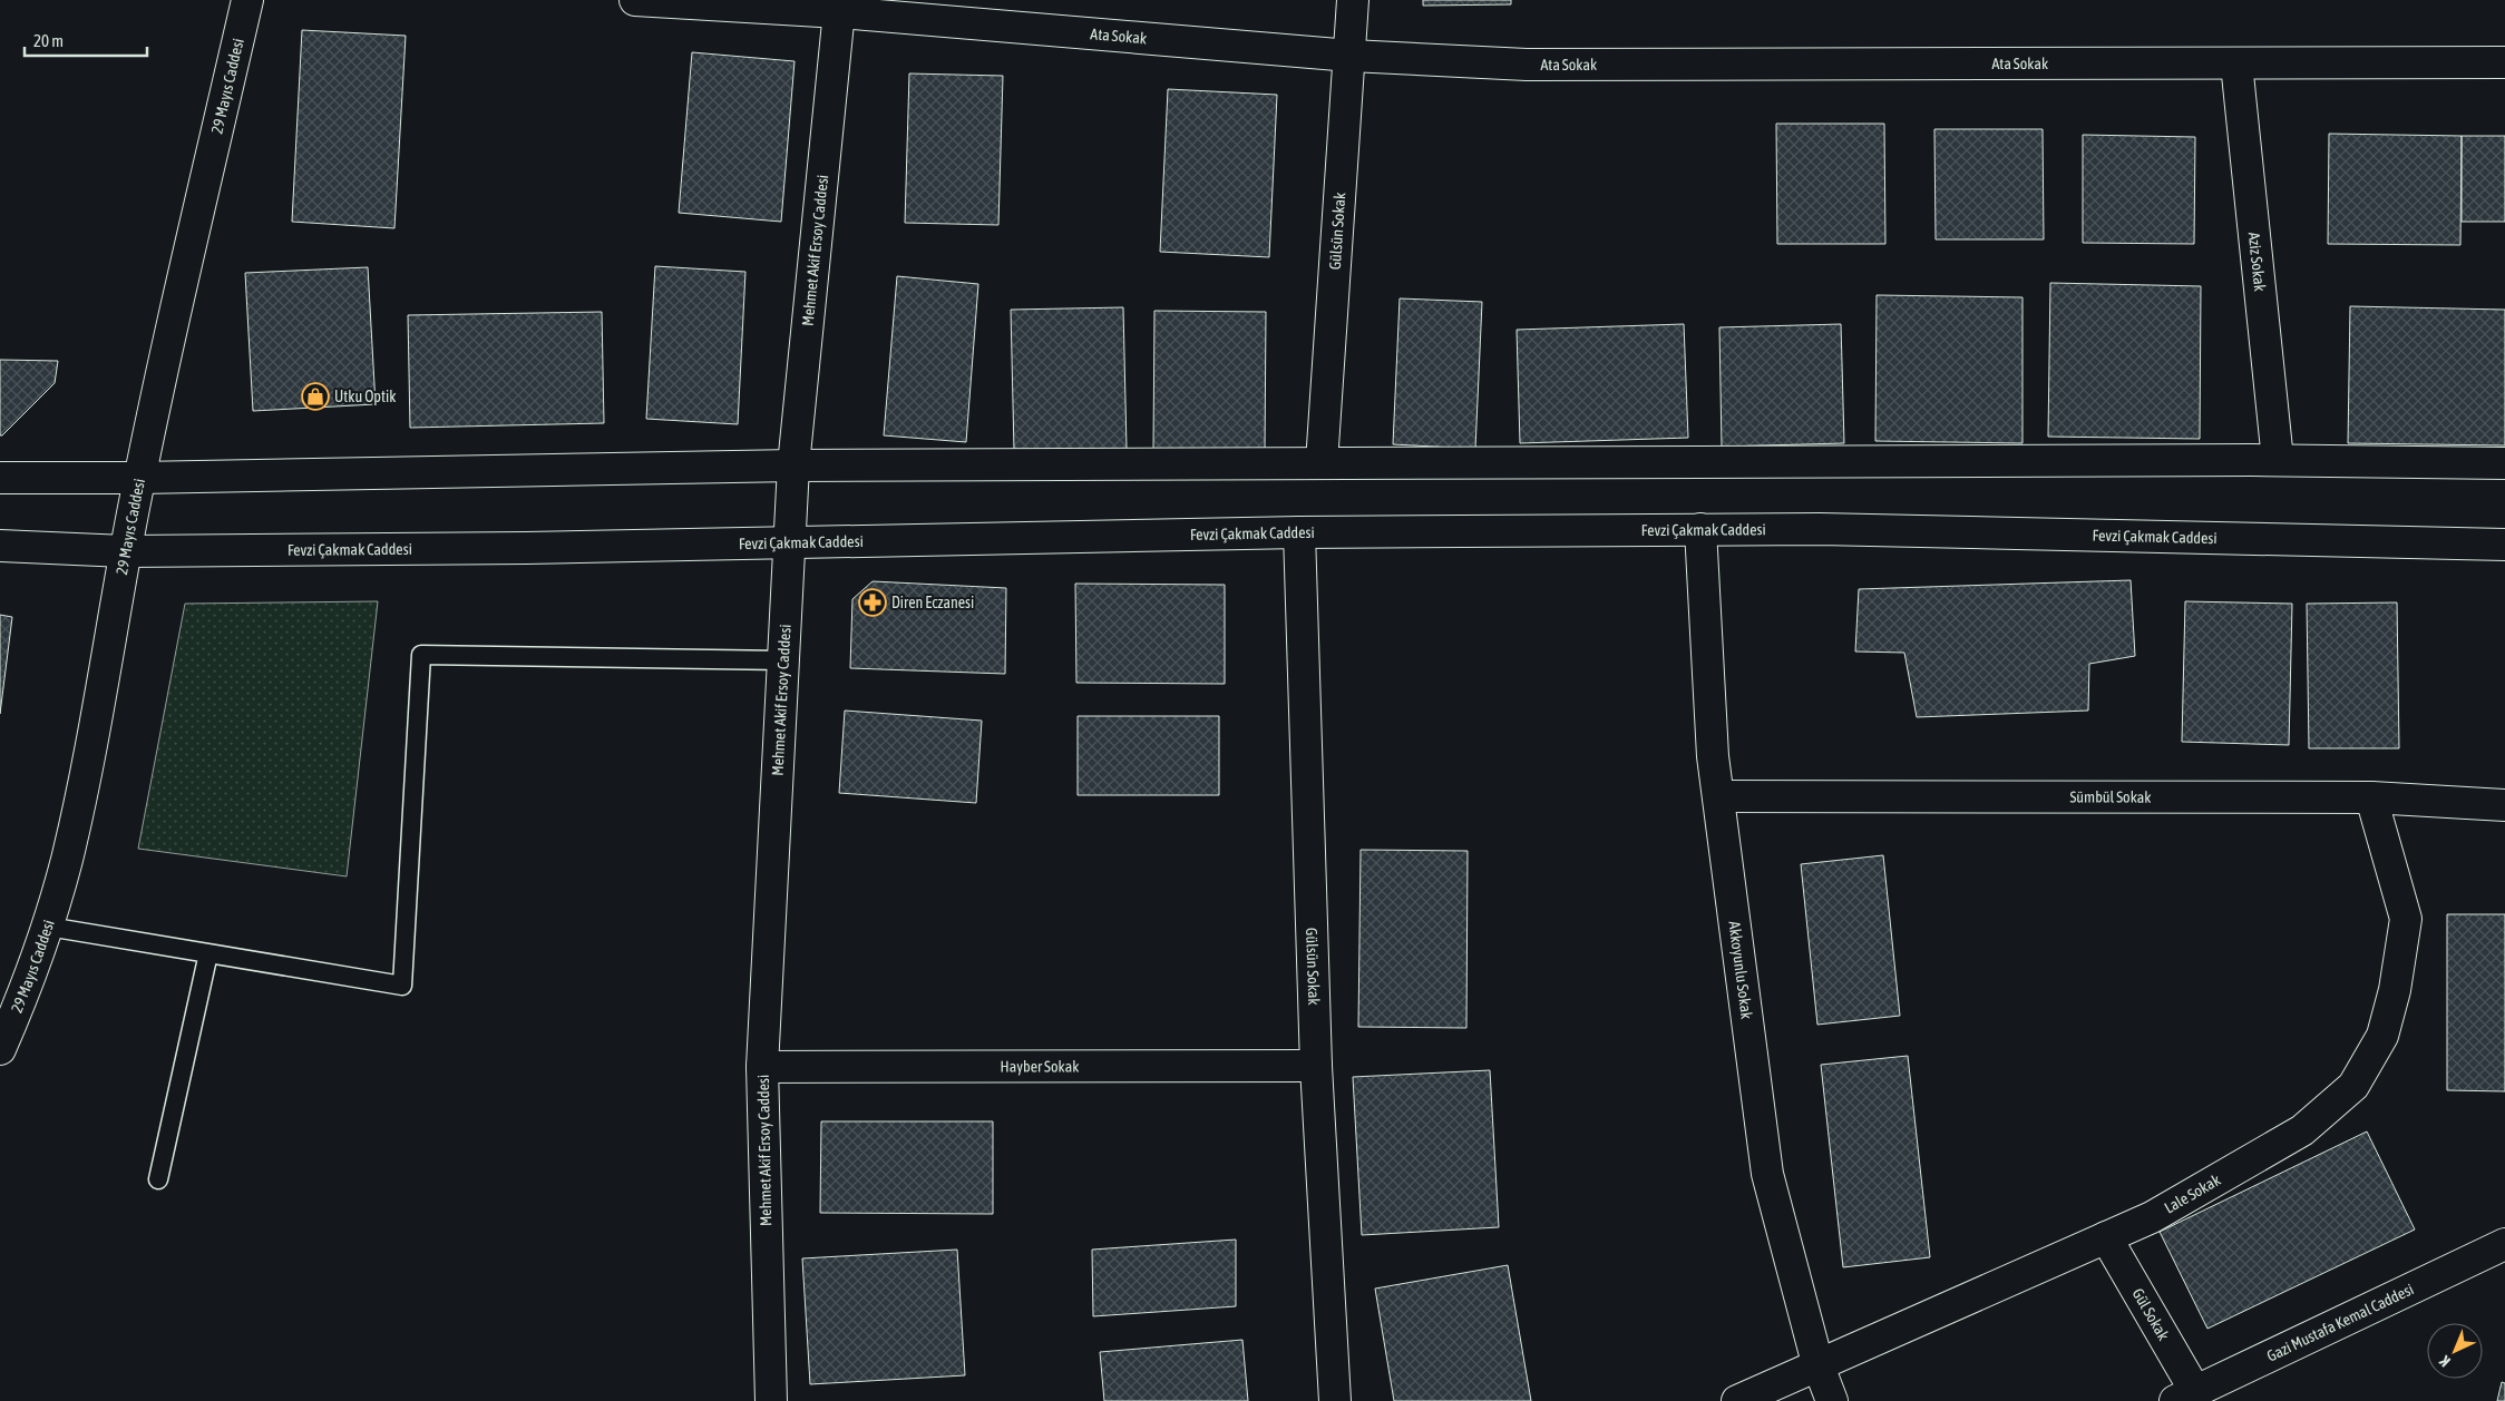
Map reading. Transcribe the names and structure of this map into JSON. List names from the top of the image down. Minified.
{"streets":{"street":["Ata Sokak","29 Mayıs Caddesi","Gülsün Sokak","Mehmet Akif Ersoy Caddesi","Aziz Sokak","Fevzi Çakmak Caddesi","Sümbül Sokak","Akkoyunlu Sokak","Hayber Sokak","Lale Sokak","Gül Sokak","Gazi Mustafa Kemal Caddesi"]},"crossings":[["Ata Sokak","Gülsün Sokak"],["Ata Sokak","Mehmet Akif Ersoy Caddesi"],["Ata Sokak","Aziz Sokak"],["29 Mayıs Caddesi","Fevzi Çakmak Caddesi"],["Gülsün Sokak","Fevzi Çakmak Caddesi"],["Gülsün Sokak","Hayber Sokak"],["Mehmet Akif Ersoy Caddesi","Fevzi Çakmak Caddesi"],["Mehmet Akif Ersoy Caddesi","Hayber Sokak"],["Fevzi Çakmak Caddesi","Akkoyunlu Sokak"],["Sümbül Sokak","Akkoyunlu Sokak"],["Sümbül Sokak","Lale Sokak"],["Akkoyunlu Sokak","Lale Sokak"],["Lale Sokak","Gül Sokak"],["Gül Sokak","Gazi Mustafa Kemal Caddesi"]],"places":{"shop":["Utku Optik"],"pharmacy":["Diren Eczanesi"]},"scale_bar":"20 m","north":"bottom left"}
